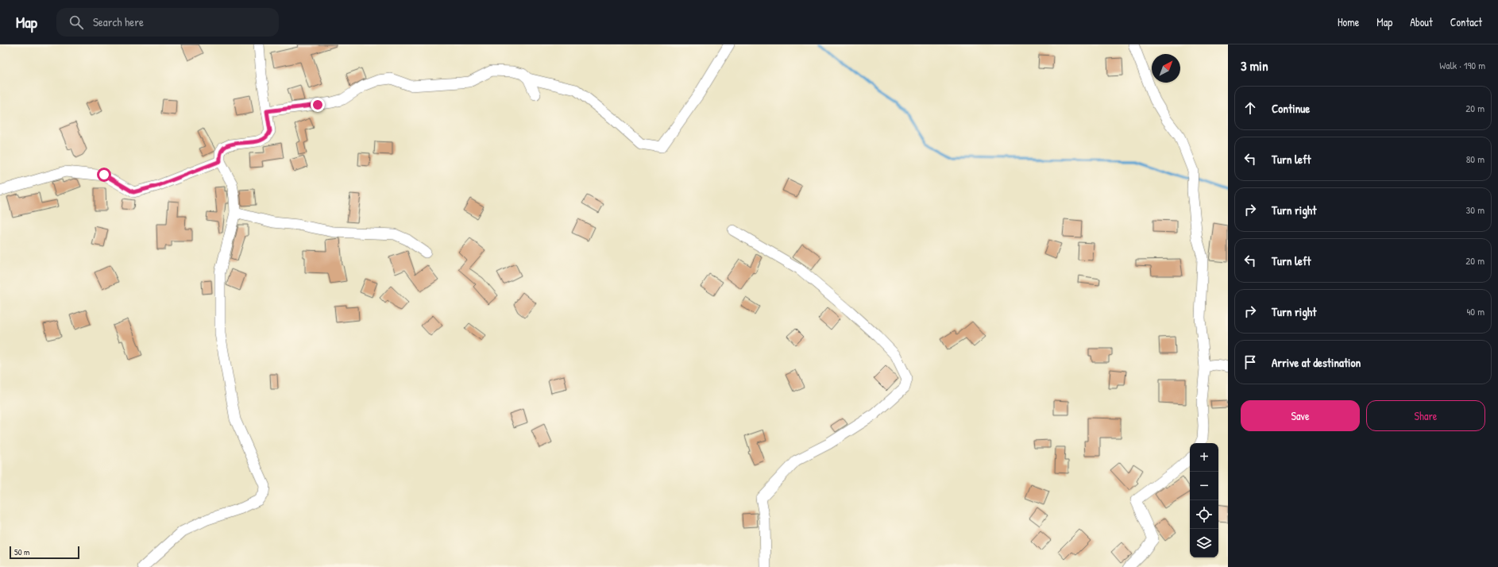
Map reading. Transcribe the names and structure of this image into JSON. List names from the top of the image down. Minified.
{"scale_bar":"50 m","north":"top right","page":{"header":"Map","search":"Search here","nav":["Home","Map","About","Contact"],"heading":["3 min","Walk · 190 m"],"list":[["Continue","20 m"],["Turn left","80 m"],["Turn right","30 m"],["Turn left","20 m"],["Turn right","40 m"],"Arrive at destination"],"buttons":["Save","Share"],"map_buttons":["+","−"],"scale":"50 m"}}
